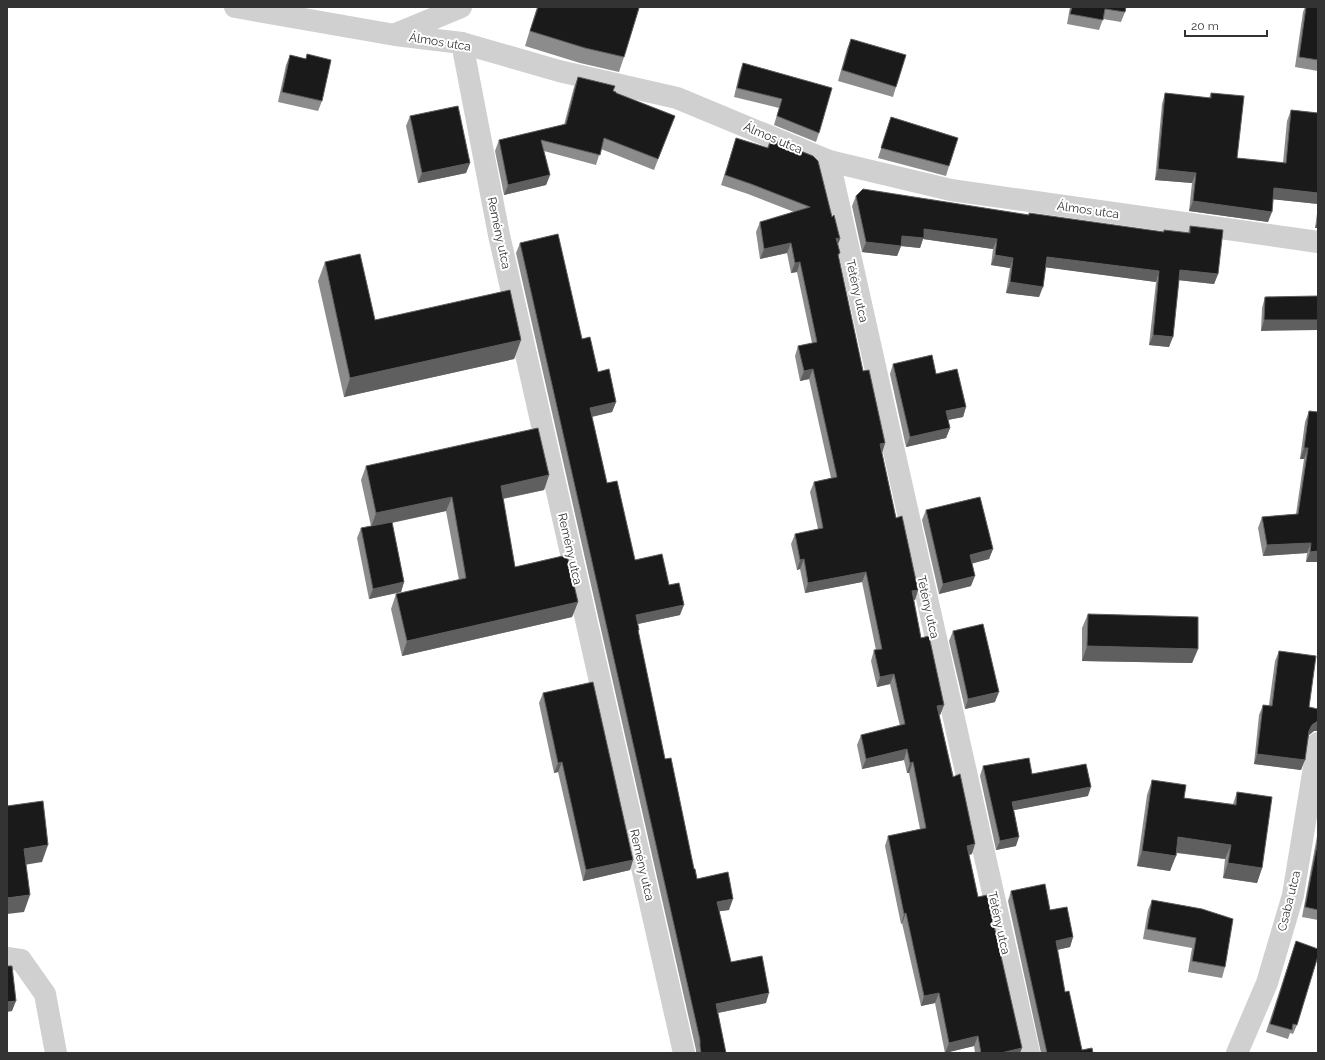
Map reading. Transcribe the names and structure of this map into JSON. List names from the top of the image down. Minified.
{"streets":{"street":["Álmos utca","Remény utca","Tétény utca","Csaba utca"]},"crossings":[["Álmos utca","Remény utca"],["Álmos utca","Tétény utca"]],"scale_bar":"20 m"}
